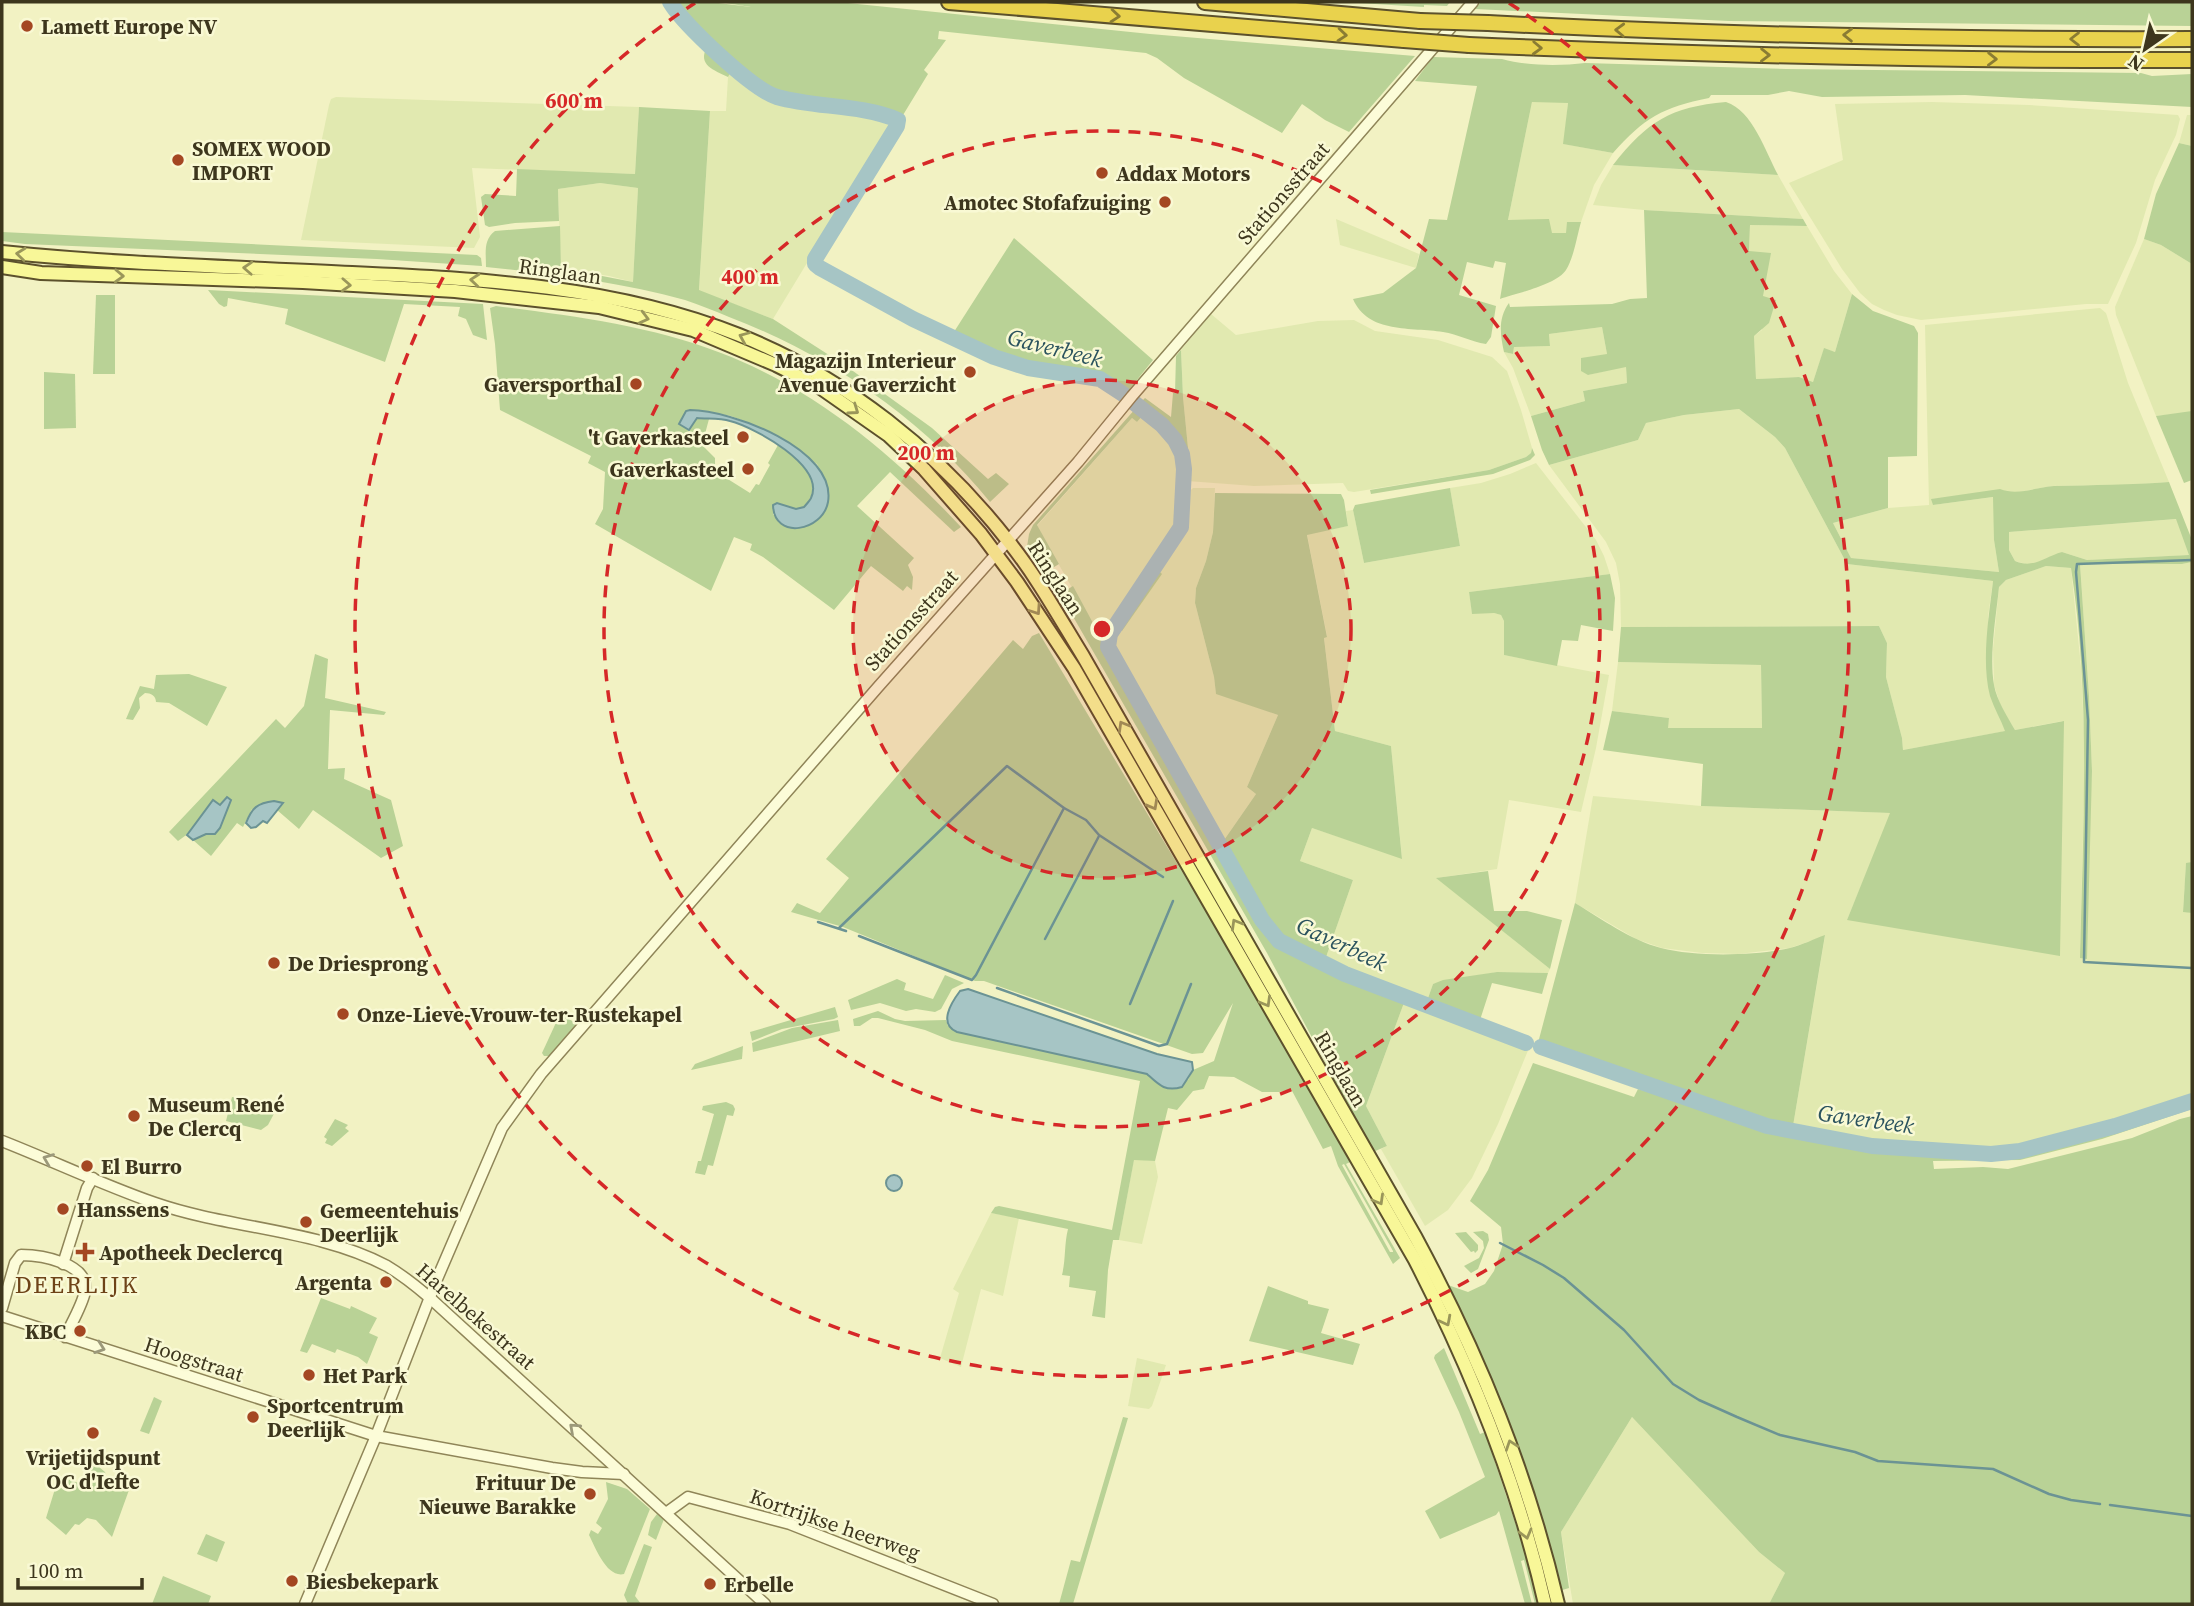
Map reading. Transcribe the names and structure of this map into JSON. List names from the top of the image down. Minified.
{"streets":{"main road":["Ringlaan"],"street":["Stationsstraat","Harelbekestraat","Hoogstraat","Kortrijkse heerweg"]},"crossings":[["Stationsstraat","Ringlaan"],["Stationsstraat","Harelbekestraat"],["Stationsstraat","Hoogstraat"],["Harelbekestraat","Hoogstraat"],["Harelbekestraat","Kortrijkse heerweg"]],"one_way":["Harelbekestraat","Hoogstraat"],"districts":["DEERLIJK"],"water":["Gaverbeek"],"places":{"other":["Lamett Europe NV","SOMEX WOOD IMPORT","Addax Motors","Amotec Stofafzuiging","Magazijn Interieur Avenue Gaverzicht","Gaversporthal","'t Gaverkasteel","Gaverkasteel","De Driesprong","Onze-Lieve-Vrouw-ter-Rustekapel","Museum René De Clercq","El Burro","Hanssens","Gemeentehuis Deerlijk","Argenta","KBC","Het Park","Sportcentrum Deerlijk","Vrijetijdspunt OC d'Iefte","Frituur De Nieuwe Barakke","Biesbekepark","Erbelle"],"health":["Apotheek Declercq"]},"scale_bar":"100 m","north":"bottom left","rings":["600 m","400 m","200 m"]}
